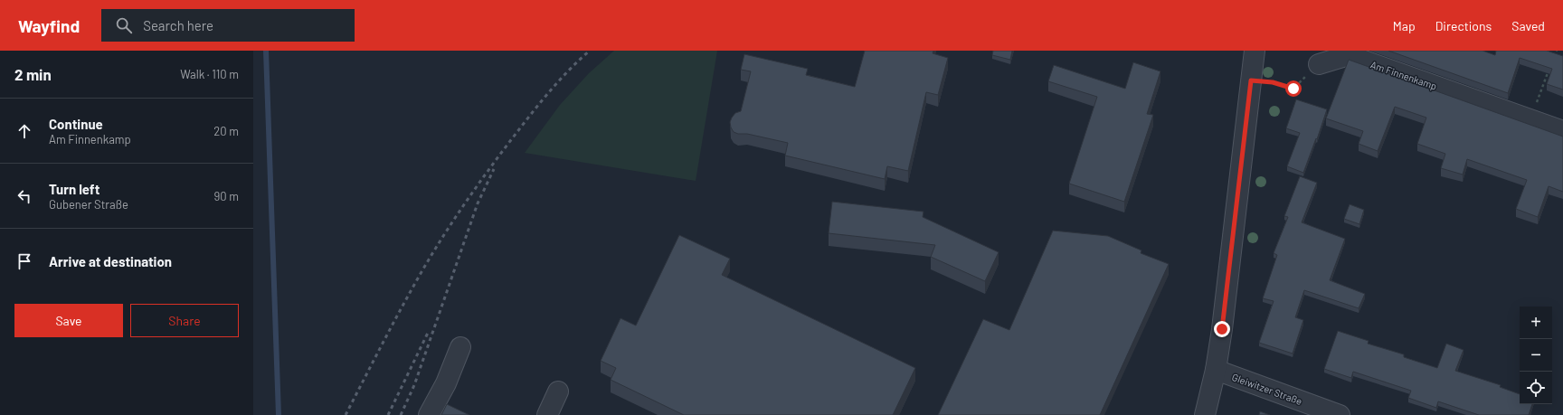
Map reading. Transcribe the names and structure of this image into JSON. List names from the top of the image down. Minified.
{"streets":{"street":["Am Finnenkamp","Gleiwitzer Straße"]},"page":{"header":"Wayfind","search":"Search here","nav":["Map","Directions","Saved"],"heading":["2 min","Walk · 110 m"],"list":[["Continue","Am Finnenkamp","20 m"],["Turn left","Gubener Straße","90 m"],"Arrive at destination"],"buttons":["Save","Share"],"map_buttons":["+","−"]}}
